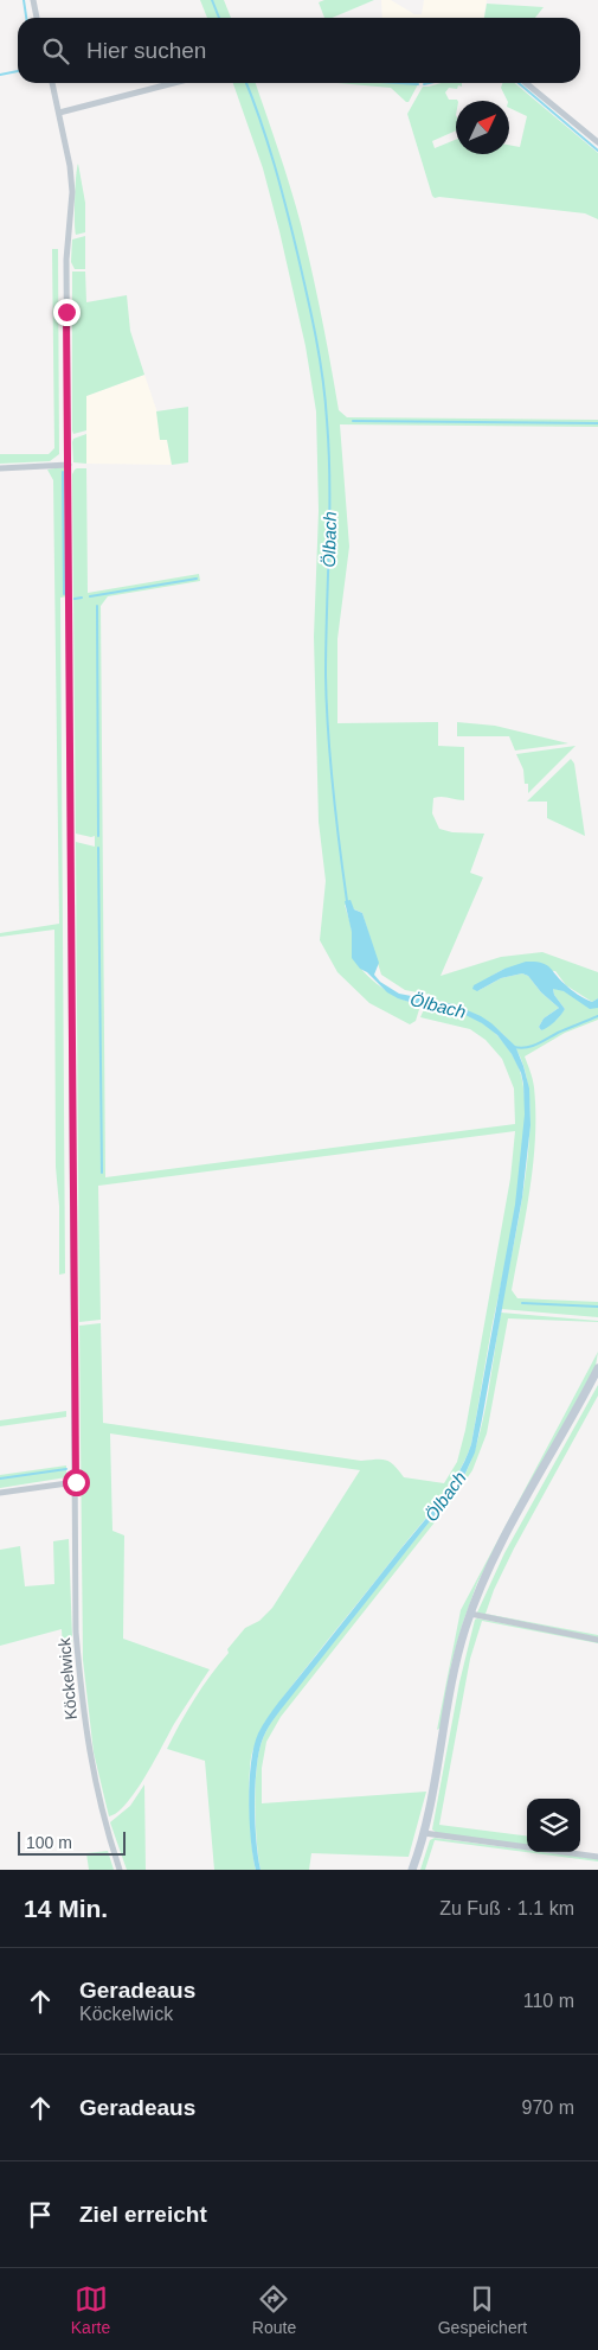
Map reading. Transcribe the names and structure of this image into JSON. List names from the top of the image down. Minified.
{"streets":{"street":["Köckelwick"]},"water":["Ölbach"],"scale_bar":"100 m","north":"top right","page":{"search":"Hier suchen","scale":"100 m","heading":["14 Min.","Zu Fuß · 1.1 km"],"list":[["Geradeaus","Köckelwick","110 m"],["Geradeaus","970 m"],"Ziel erreicht"],"nav":["Karte","Route","Gespeichert"]}}
